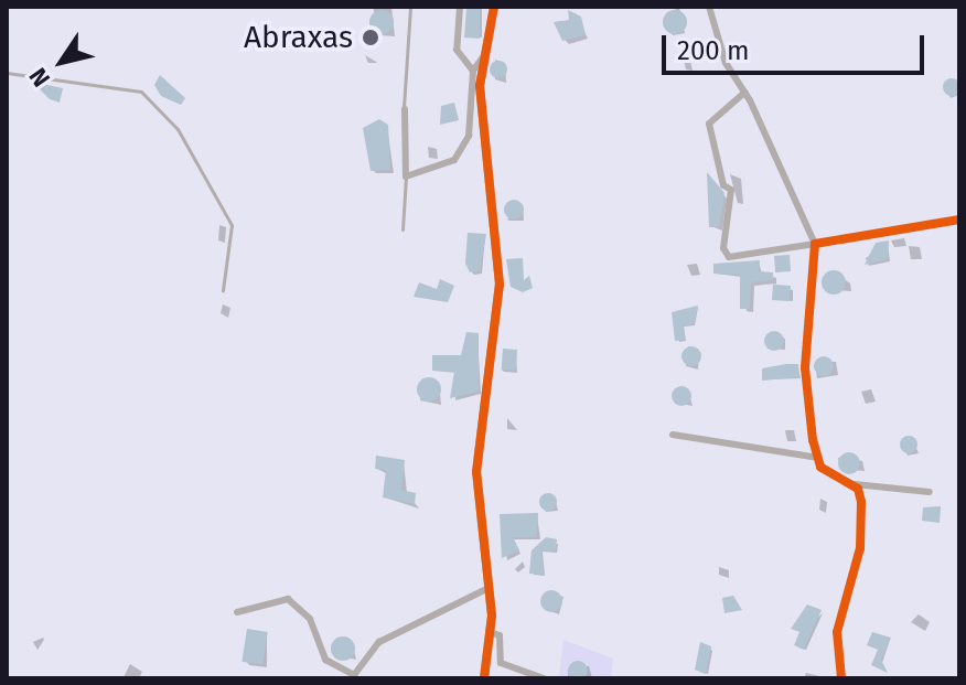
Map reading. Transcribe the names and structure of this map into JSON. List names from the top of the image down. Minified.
{"places":["Abraxas"],"scale_bar":"200 m","north":"bottom left"}
